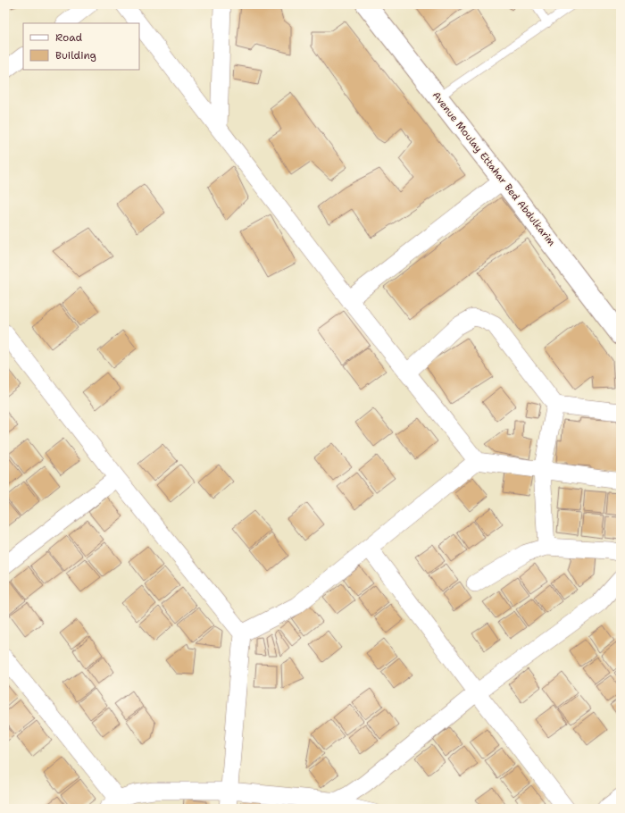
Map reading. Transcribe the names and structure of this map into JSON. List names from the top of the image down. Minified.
{"streets":{"street":["Avenue Moulay Ettahar Bed Abdulkarim"]},"legend":["Road","Building"]}
